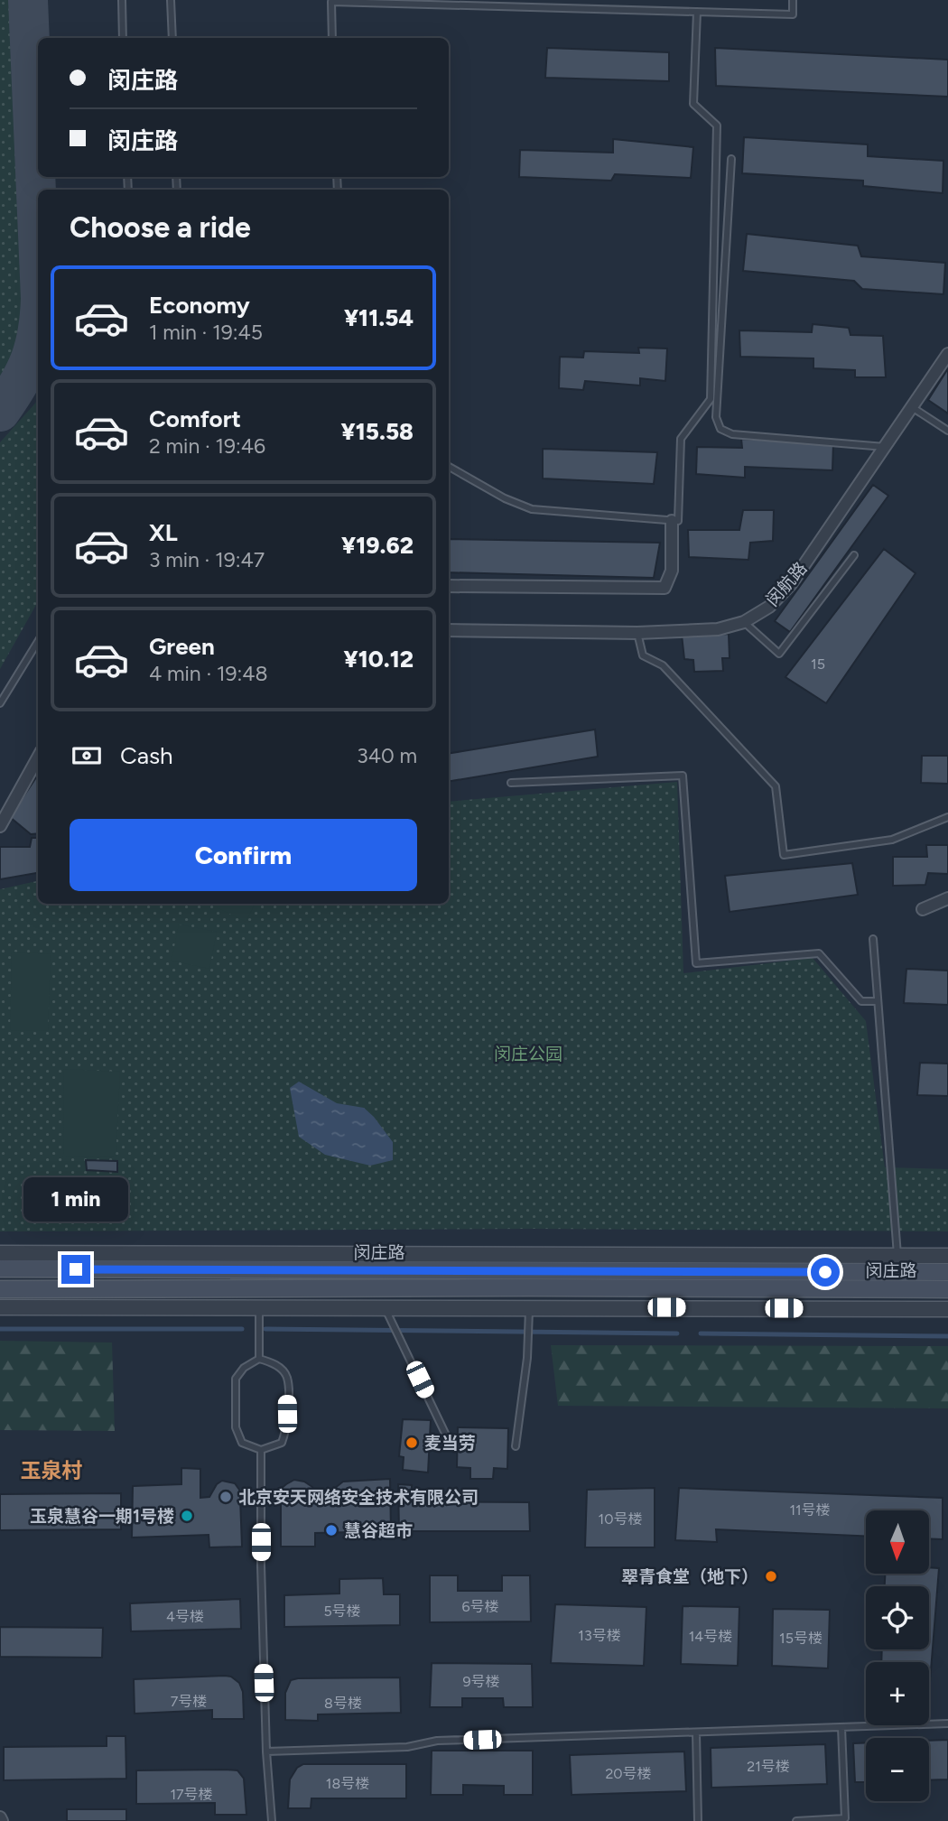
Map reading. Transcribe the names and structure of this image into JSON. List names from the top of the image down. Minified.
{"streets":{"main road":["闵庄路"],"street":["闵航路"]},"districts":["玉泉村"],"parks":["闵庄公园"],"places":["麦当劳","北京安天网络安全技术有限公司","玉泉慧谷一期1号楼","慧谷超市","翠青食堂（地下）"],"house_numbers":["15","11号楼","10号楼","6号楼","5号楼","4号楼","13号楼","14号楼","15号楼","9号楼","7号楼","8号楼","21号楼","20号楼","18号楼","17号楼"],"north":"bottom","page":{"banner":["闵庄路","闵庄路"],"heading":"Choose a ride","list":[{"name":"Economy","note":"1 min · 19:45","value":"¥11.54"},{"name":"Comfort","note":"2 min · 19:46","value":"¥15.58"},{"name":"XL","note":"3 min · 19:47","value":"¥19.62"},{"name":"Green","note":"4 min · 19:48","value":"¥10.12"}],"pay":["Cash","340 m"],"buttons":"Confirm","bubble":"1 min","map_buttons":["+","−"]}}
